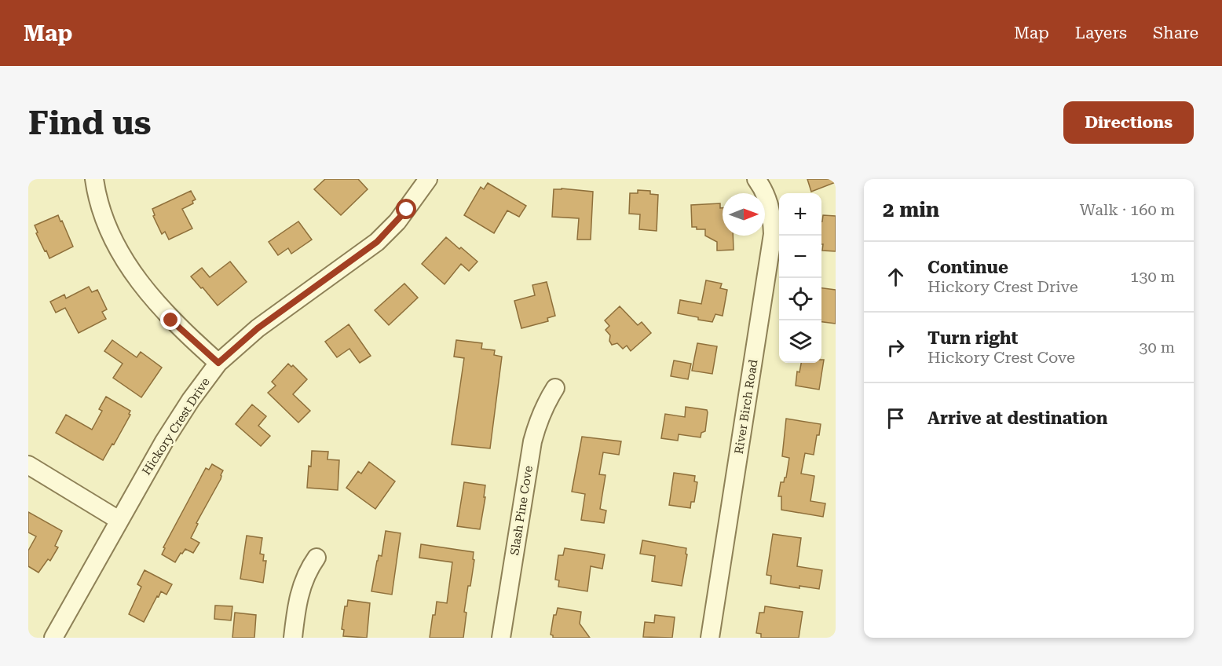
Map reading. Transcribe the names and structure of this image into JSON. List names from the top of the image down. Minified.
{"streets":{"street":["River Birch Road","Hickory Crest Drive","Slash Pine Cove"]},"north":"right","page":{"header":"Map","nav":["Map","Layers","Share"],"buttons":"Directions","title":"Find us","heading":["2 min","Walk · 160 m"],"map_buttons":["+","−"],"list":[["Continue","Hickory Crest Drive","130 m"],["Turn right","Hickory Crest Cove","30 m"],"Arrive at destination"]}}
